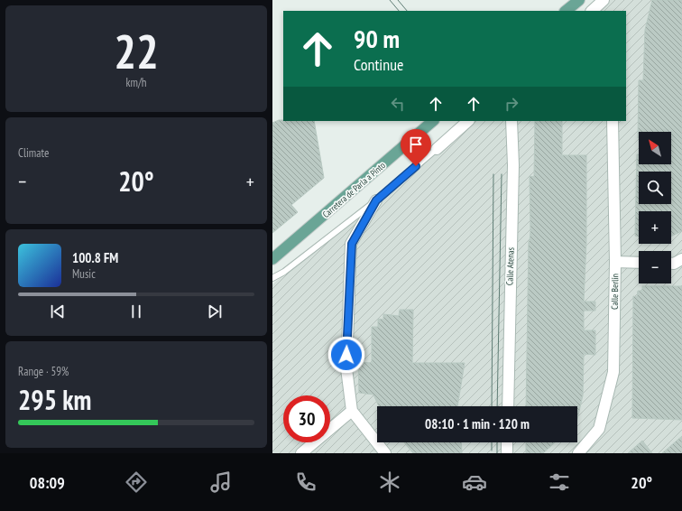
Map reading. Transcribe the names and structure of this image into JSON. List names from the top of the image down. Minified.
{"streets":{"main road":["Carretera de Parla a Pinto"],"street":["Calle Atenas","Calle Berlín"]},"north":"top left","page":{"tile":[["22","km/h"],"Climate",["Range · 59%","295 km"]],"turn":["90 m","Continue"],"map_buttons":["+","−"],"heat":["−","20°","+"],"song":["100.8 FM","Music"],"limit":"30","trip":"08:10 · 1 min · 120 m","tabs":["08:09","20°"]}}
